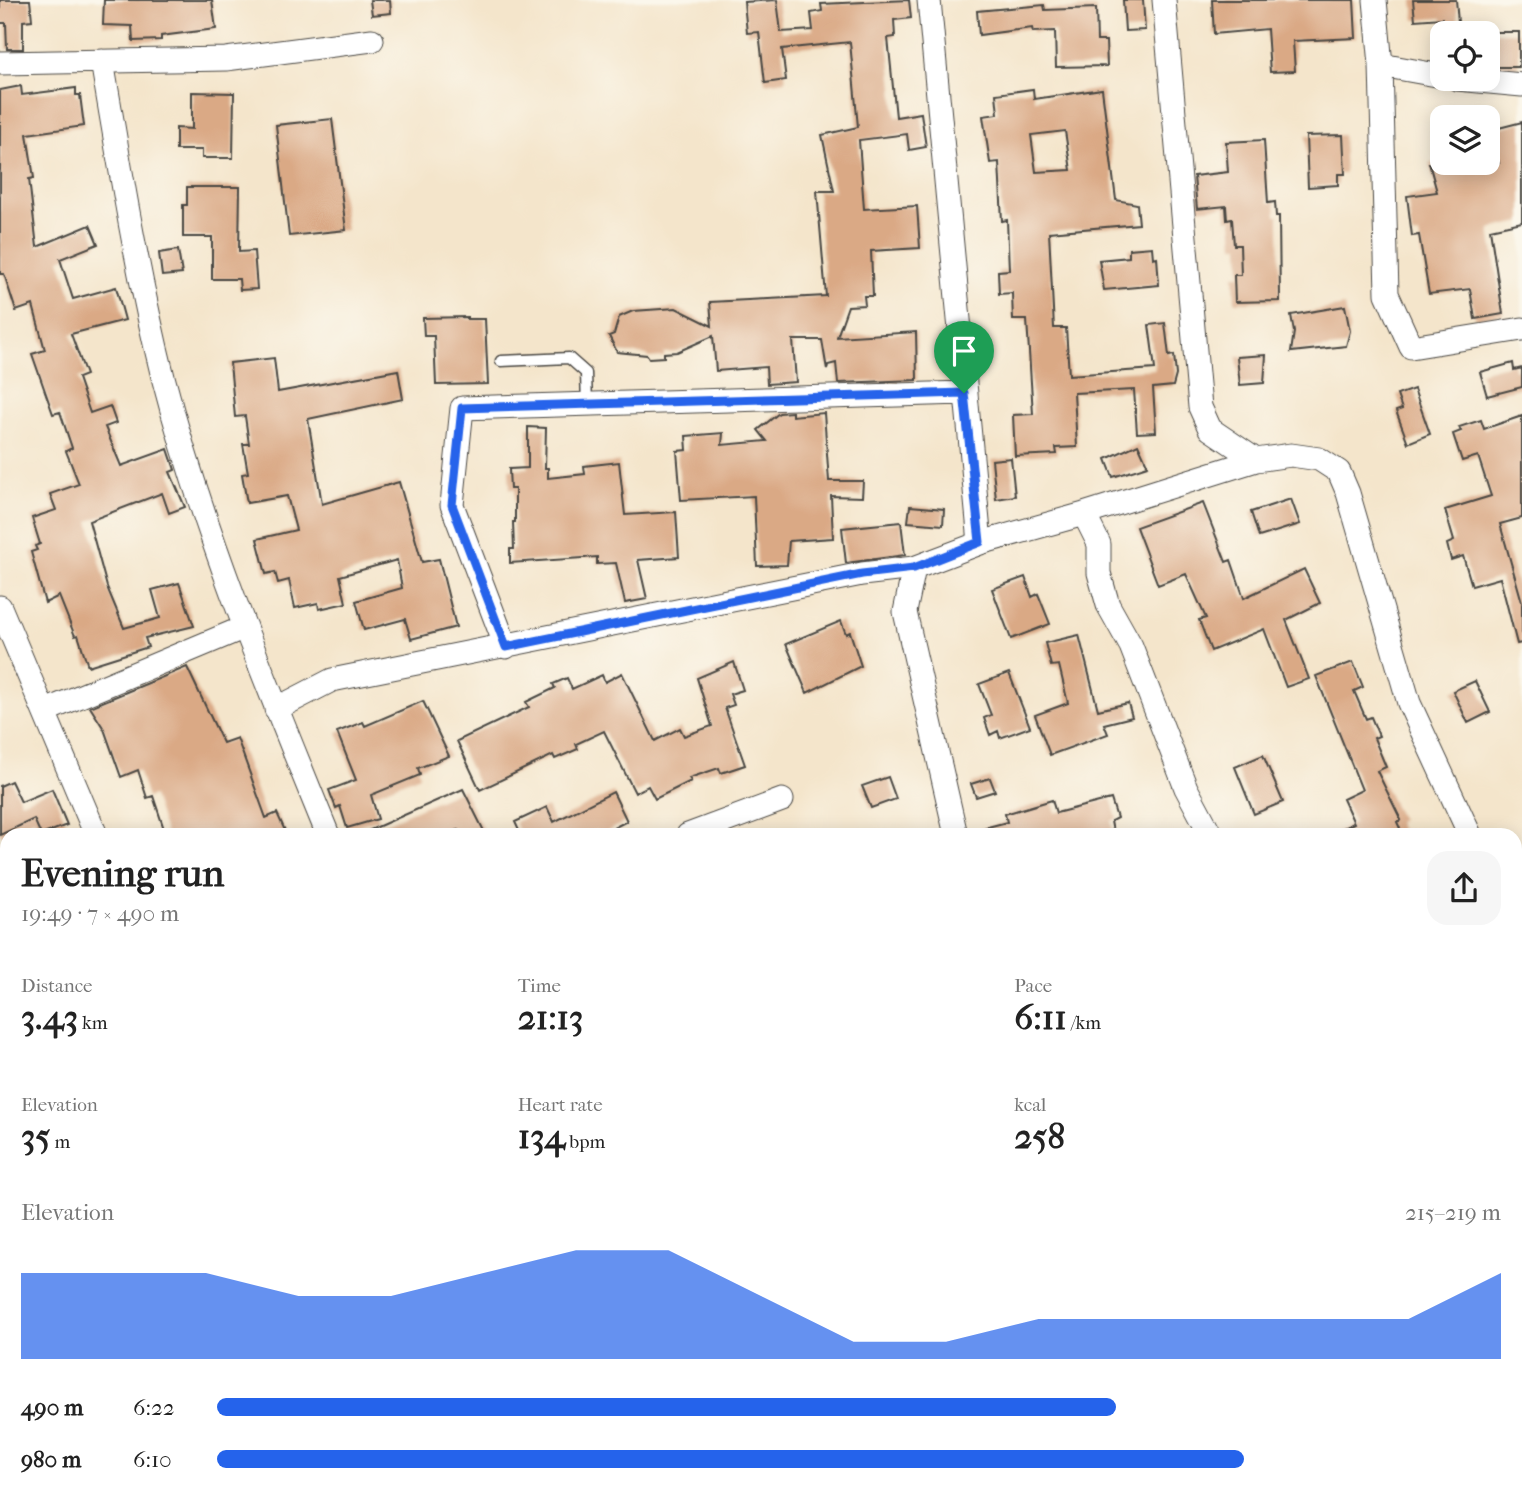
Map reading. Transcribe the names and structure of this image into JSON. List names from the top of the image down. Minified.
{"page":{"heading":["Evening run","19:49 · 7 × 490 m"],"stats":[["Distance","3.43 km"],["Time","21:13"],["Pace","6:11 /km"],["Elevation","35 m"],["Heart rate","134 bpm"],["kcal","258"]],"chart":["Elevation","215–219 m"],"list":[{"name":"490 m","note":"6:22"},{"name":"980 m","note":"6:10"}]}}
